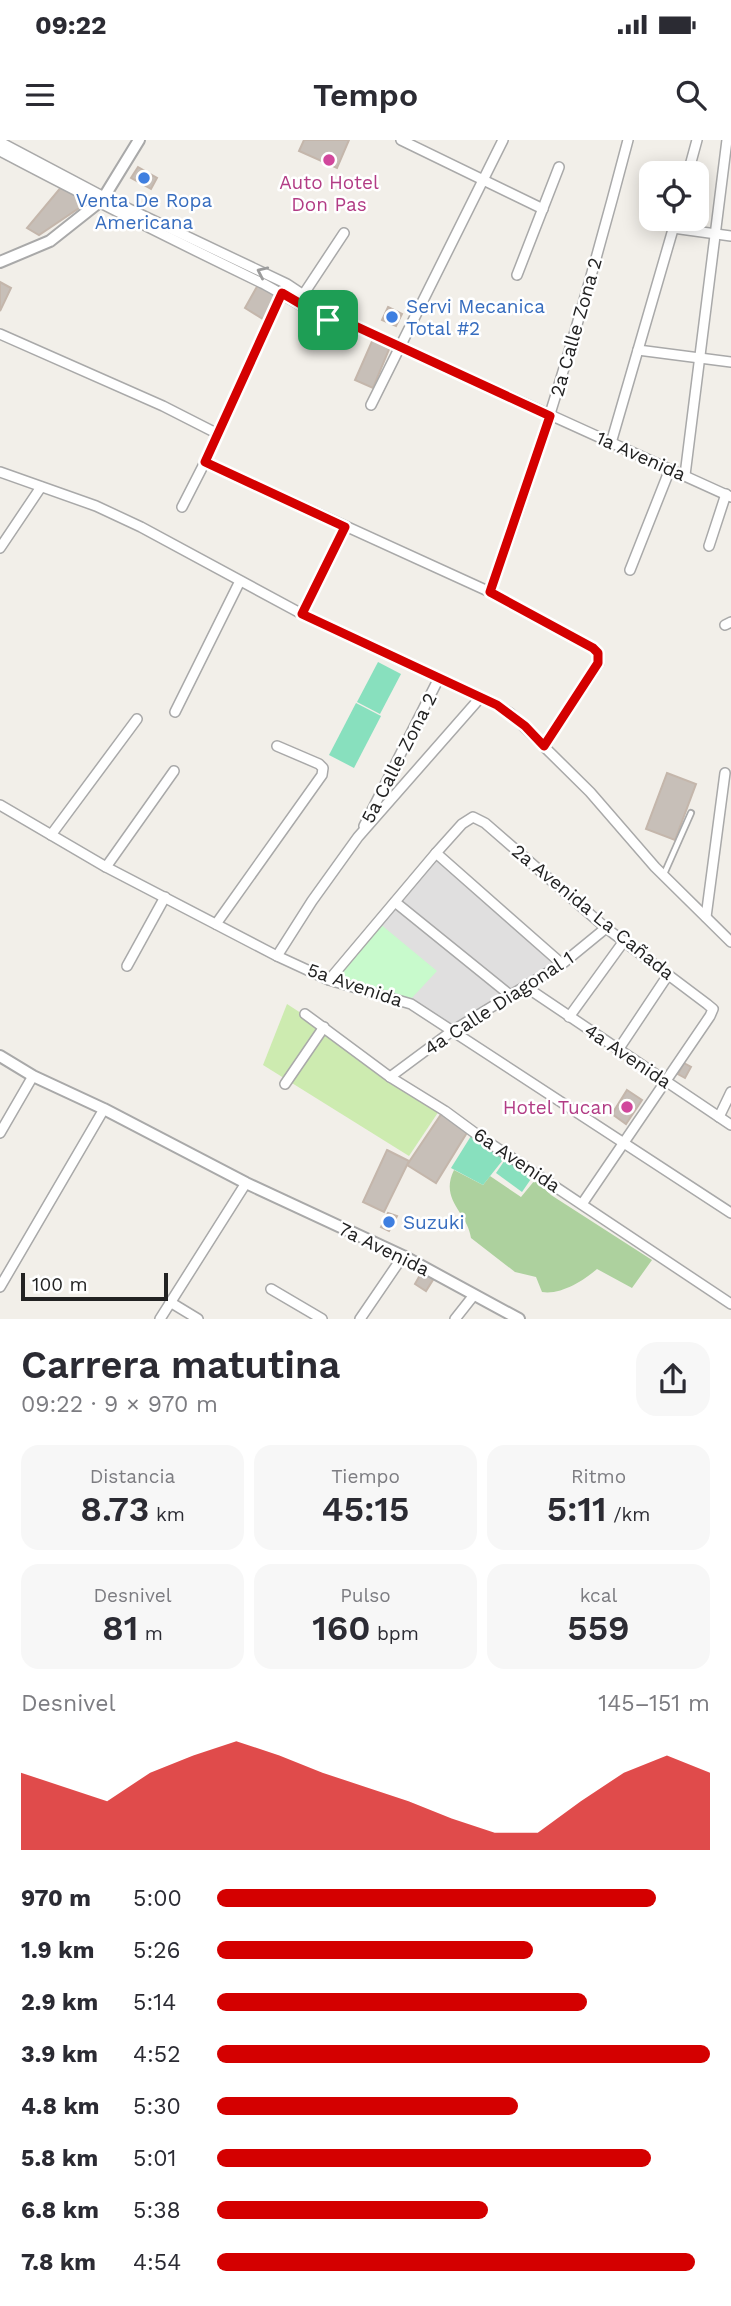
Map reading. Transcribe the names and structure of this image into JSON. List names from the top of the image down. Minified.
{"streets":{"street":["2a Calle Zona 2","1a Avenida","5a Calle Zona 2","2a Avenida La Cañada","5a Avenida","4a Calle Diagonal 1","4a Avenida","6a Avenida","7a Avenida"]},"crossings":[["2a Calle Zona 2","1a Avenida"],["2a Avenida La Cañada","4a Calle Diagonal 1"],["2a Avenida La Cañada","4a Avenida"],["5a Avenida","4a Calle Diagonal 1"],["4a Calle Diagonal 1","4a Avenida"],["4a Calle Diagonal 1","6a Avenida"]],"places":["Auto Hotel Don Pas","Venta De Ropa Americana","Servi Mecanica Total #2","Hotel Tucan","Suzuki"],"scale_bar":"100 m","page":{"status":"09:22","header":"Tempo","scale":"100 m","heading":["Carrera matutina","09:22 · 9 × 970 m"],"stats":[["Distancia","8.73 km"],["Tiempo","45:15"],["Ritmo","5:11 /km"],["Desnivel","81 m"],["Pulso","160 bpm"],["kcal","559"]],"chart":["Desnivel","145–151 m"],"list":[{"name":"970 m","note":"5:00"},{"name":"1.9 km","note":"5:26"},{"name":"2.9 km","note":"5:14"},{"name":"3.9 km","note":"4:52"},{"name":"4.8 km","note":"5:30"},{"name":"5.8 km","note":"5:01"},{"name":"6.8 km","note":"5:38"},{"name":"7.8 km","note":"4:54"}]}}
